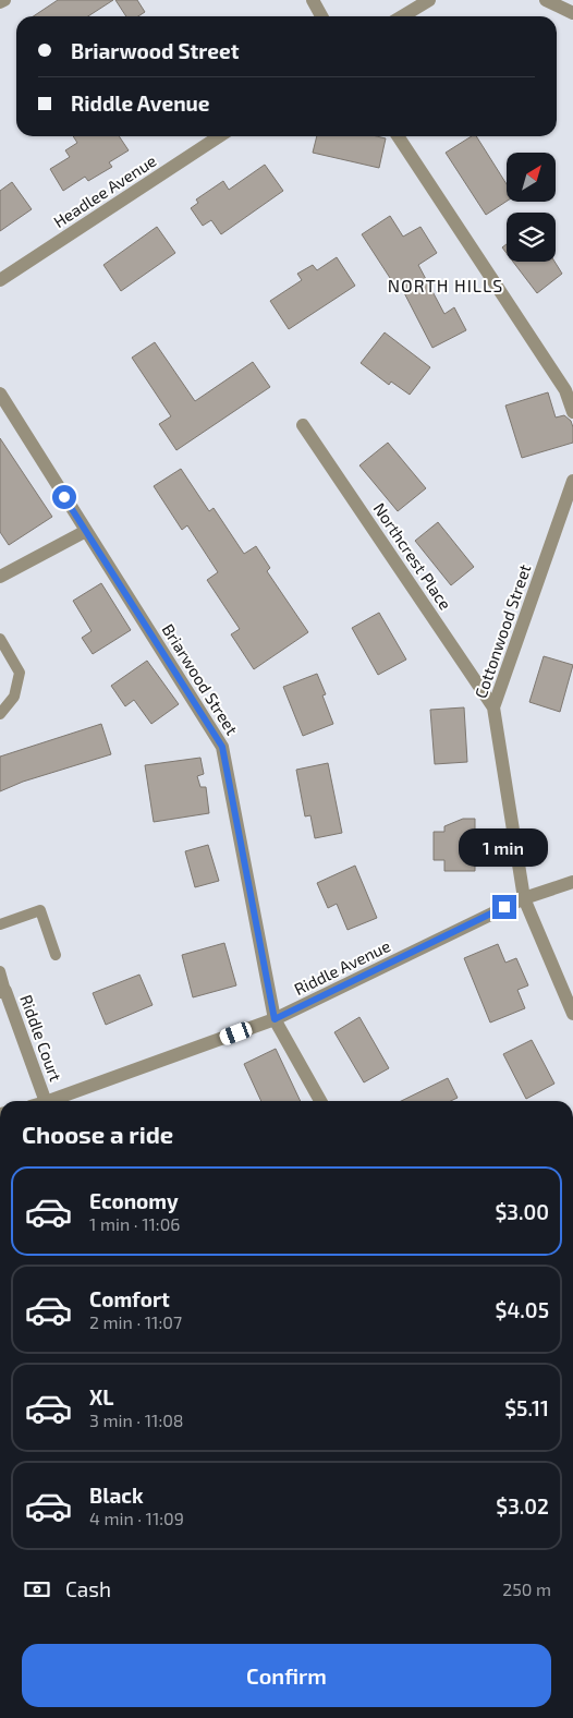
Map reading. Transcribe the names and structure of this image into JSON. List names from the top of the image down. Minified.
{"streets":{"street":["Headlee Avenue","Northcrest Place","Cottonwood Street","Briarwood Street","Riddle Avenue","Riddle Court"]},"crossings":[["Northcrest Place","Cottonwood Street"],["Cottonwood Street","Riddle Avenue"],["Briarwood Street","Riddle Avenue"]],"districts":["NORTH HILLS"],"north":"top right","page":{"banner":["Briarwood Street","Riddle Avenue"],"bubble":"1 min","heading":"Choose a ride","list":[{"name":"Economy","note":"1 min · 11:06","value":"$3.00"},{"name":"Comfort","note":"2 min · 11:07","value":"$4.05"},{"name":"XL","note":"3 min · 11:08","value":"$5.11"},{"name":"Black","note":"4 min · 11:09","value":"$3.02"}],"pay":["Cash","250 m"],"buttons":"Confirm"}}
